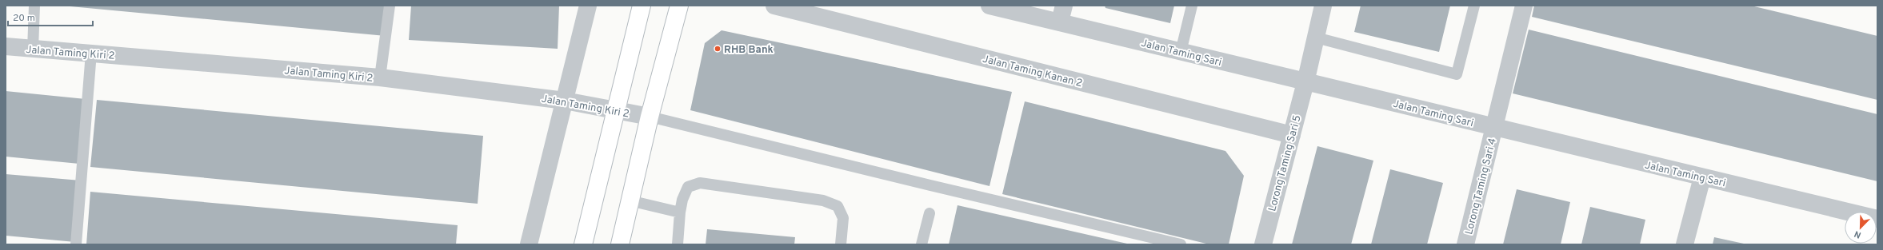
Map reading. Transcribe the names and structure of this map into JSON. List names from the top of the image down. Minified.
{"streets":{"street":["Jalan Taming Kiri 2","Jalan Taming Sari","Jalan Taming Kanan 2","Lorong Taming Sari 5","Lorong Taming Sari 4"]},"crossings":[["Jalan Taming Sari","Lorong Taming Sari 5"],["Jalan Taming Sari","Lorong Taming Sari 4"],["Jalan Taming Kanan 2","Lorong Taming Sari 5"]],"places":["RHB Bank"],"scale_bar":"20 m","north":"bottom left"}
